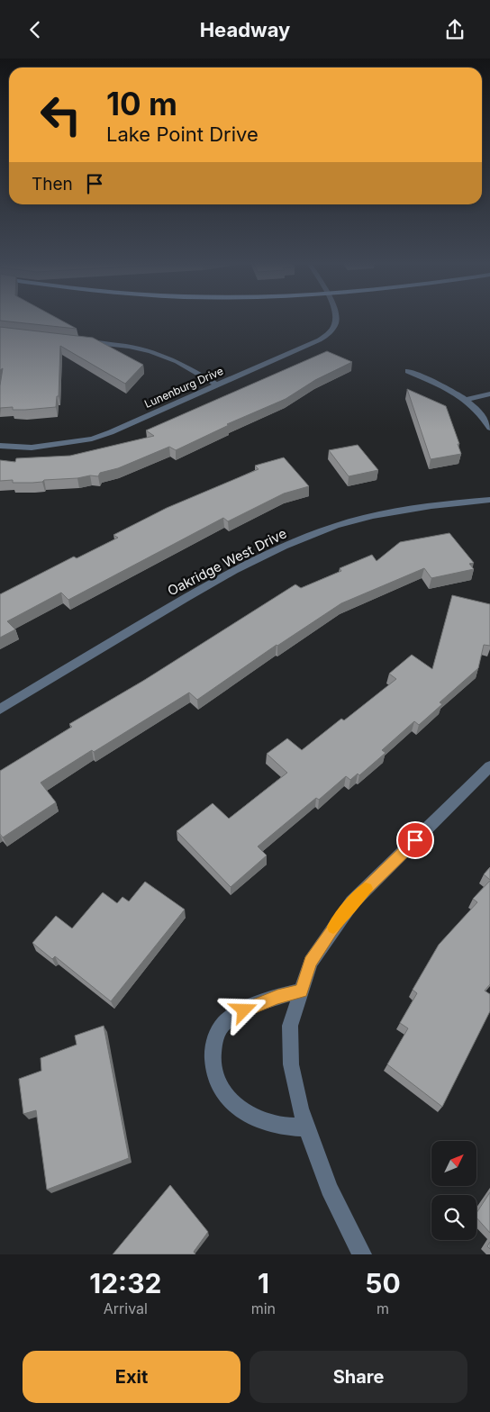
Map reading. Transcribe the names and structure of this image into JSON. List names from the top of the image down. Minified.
{"streets":{"street":["Lunenburg Drive","Oakridge West Drive"]},"north":"top right","page":{"header":"Headway","turn":["10 m","Lake Point Drive"],"then":"Then","eta":["12:32","Arrival","1","min","50","m"],"buttons":["Exit","Share"]}}
